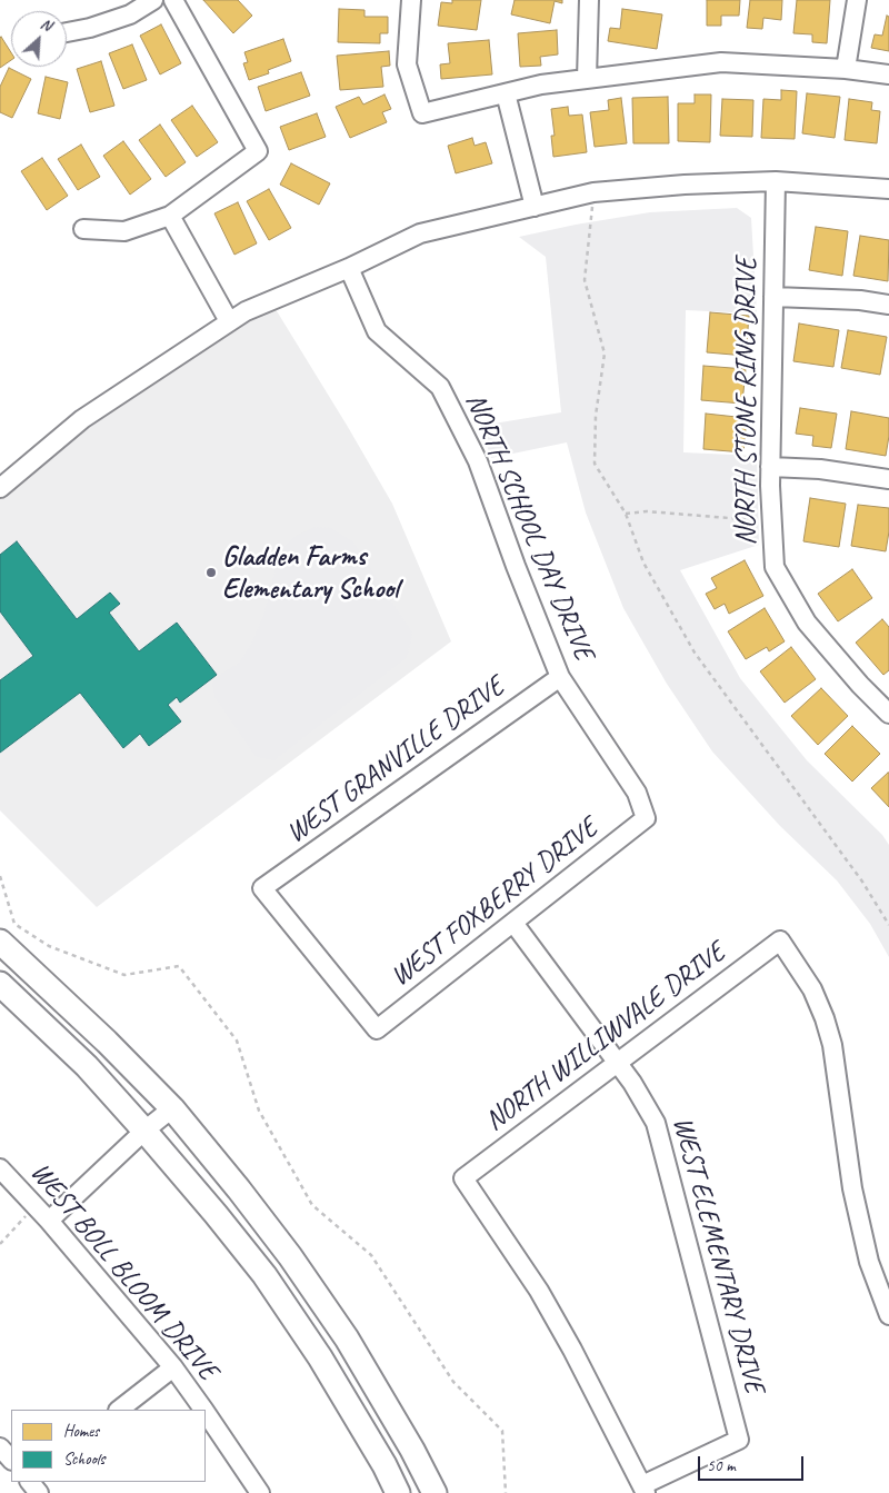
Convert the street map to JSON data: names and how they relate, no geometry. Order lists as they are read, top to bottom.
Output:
{
  "streets": {
    "street": [
      "NORTH STONE RING DRIVE",
      "NORTH SCHOOL DAY DRIVE",
      "WEST GRANVILLE DRIVE",
      "WEST FOXBERRY DRIVE",
      "NORTH WILLIWVALE DRIVE",
      "WEST ELEMENTARY DRIVE",
      "WEST BOLL BLOOM DRIVE"
    ]
  },
  "crossings": [
    ["NORTH SCHOOL DAY DRIVE", "WEST GRANVILLE DRIVE"],
    ["NORTH SCHOOL DAY DRIVE", "WEST FOXBERRY DRIVE"],
    ["WEST GRANVILLE DRIVE", "WEST FOXBERRY DRIVE"],
    ["WEST FOXBERRY DRIVE", "WEST ELEMENTARY DRIVE"],
    ["NORTH WILLIWVALE DRIVE", "WEST ELEMENTARY DRIVE"]
  ],
  "places": ["Gladden Farms Elementary School"],
  "legend": ["Homes", "Schools"],
  "scale_bar": "50 m",
  "north": "top right"
}
